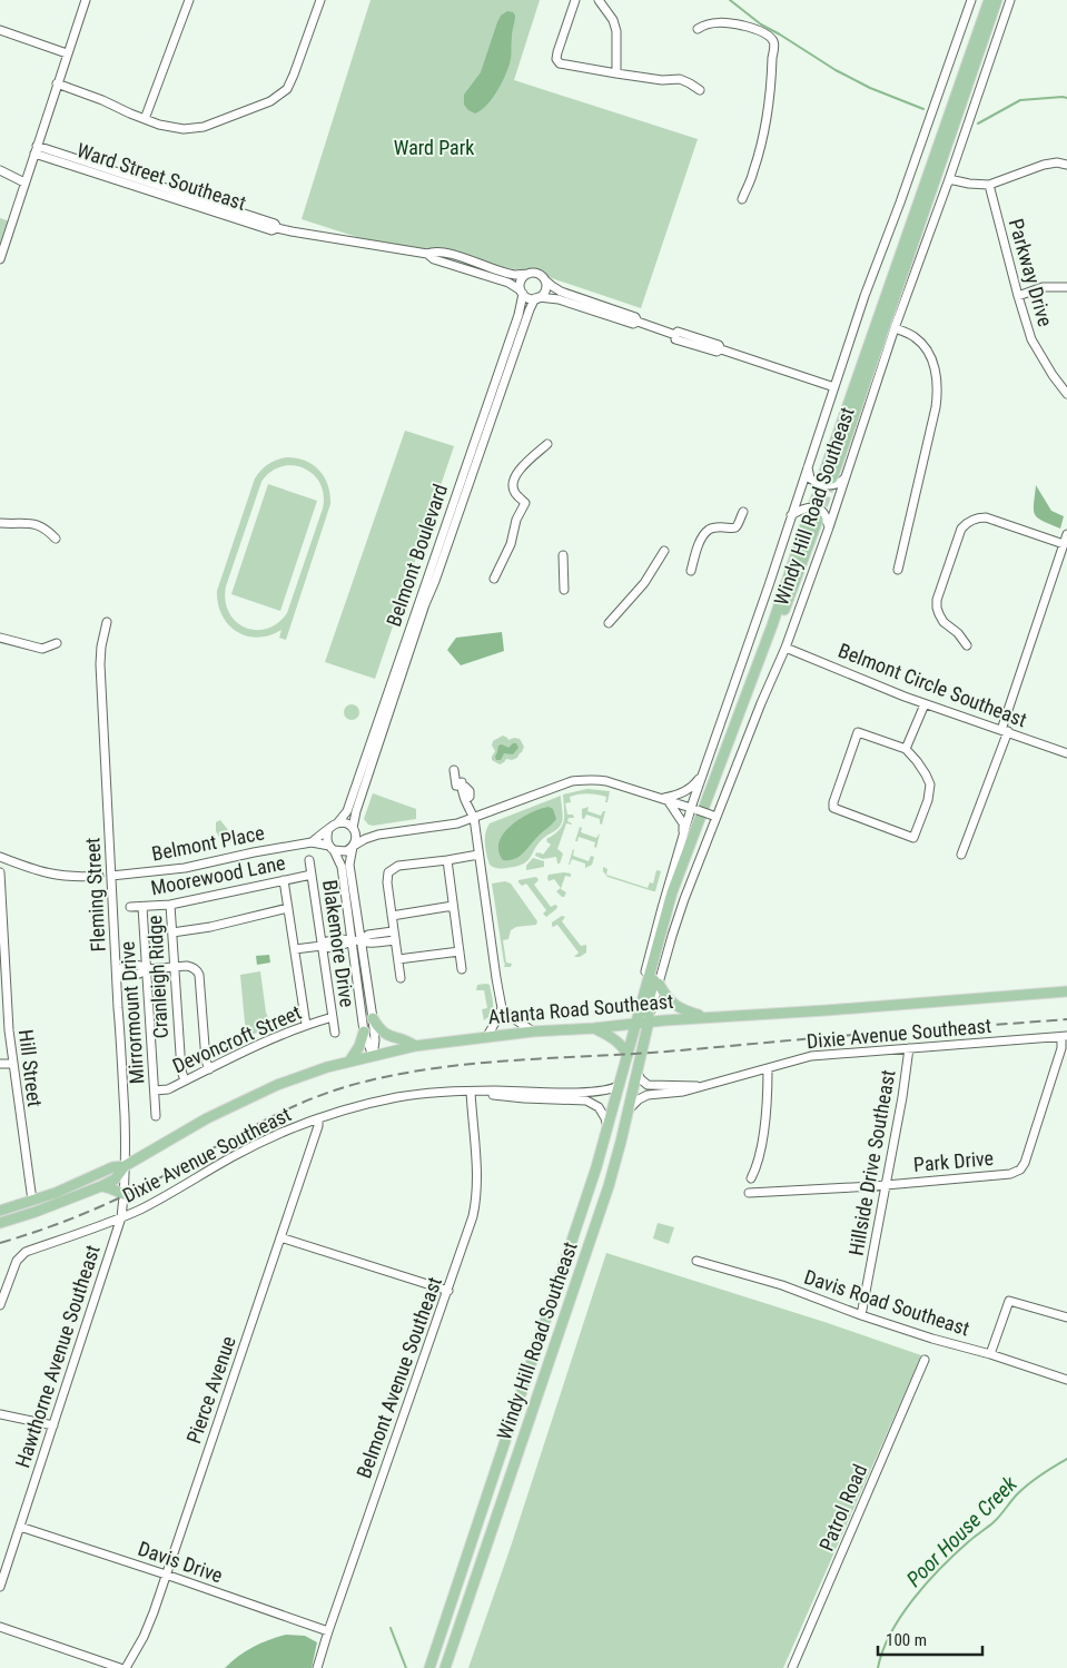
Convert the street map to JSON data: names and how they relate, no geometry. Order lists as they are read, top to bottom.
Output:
{
  "streets": {
    "main road": ["Windy Hill Road Southeast", "Atlanta Road Southeast"],
    "street": [
      "Ward Street Southeast",
      "Parkway Drive",
      "Belmont Boulevard",
      "Belmont Circle Southeast",
      "Belmont Place",
      "Moorewood Lane",
      "Fleming Street",
      "Blakemore Drive",
      "Cranleigh Ridge",
      "Mirrormount Drive",
      "Dixie Avenue Southeast",
      "Devoncroft Street",
      "Hill Street",
      "Park Drive",
      "Hillside Drive Southeast",
      "Davis Road Southeast",
      "Hawthorne Avenue Southeast",
      "Belmont Avenue Southeast",
      "Pierce Avenue",
      "Patrol Road",
      "Davis Drive"
    ]
  },
  "crossings": [
    ["Ward Street Southeast", "Windy Hill Road Southeast"],
    ["Ward Street Southeast", "Belmont Boulevard"],
    ["Windy Hill Road Southeast", "Belmont Circle Southeast"],
    ["Windy Hill Road Southeast", "Atlanta Road Southeast"],
    ["Windy Hill Road Southeast", "Dixie Avenue Southeast"],
    ["Belmont Boulevard", "Belmont Place"],
    ["Belmont Place", "Fleming Street"],
    ["Moorewood Lane", "Blakemore Drive"],
    ["Moorewood Lane", "Cranleigh Ridge"],
    ["Moorewood Lane", "Mirrormount Drive"],
    ["Fleming Street", "Atlanta Road Southeast"],
    ["Fleming Street", "Hawthorne Avenue Southeast"],
    ["Blakemore Drive", "Devoncroft Street"],
    ["Cranleigh Ridge", "Devoncroft Street"],
    ["Atlanta Road Southeast", "Hill Street"],
    ["Atlanta Road Southeast", "Hawthorne Avenue Southeast"],
    ["Mirrormount Drive", "Devoncroft Street"],
    ["Dixie Avenue Southeast", "Park Drive"],
    ["Dixie Avenue Southeast", "Hillside Drive Southeast"],
    ["Dixie Avenue Southeast", "Hawthorne Avenue Southeast"],
    ["Dixie Avenue Southeast", "Belmont Avenue Southeast"],
    ["Dixie Avenue Southeast", "Pierce Avenue"],
    ["Park Drive", "Hillside Drive Southeast"],
    ["Hillside Drive Southeast", "Davis Road Southeast"],
    ["Hawthorne Avenue Southeast", "Davis Drive"],
    ["Belmont Avenue Southeast", "Davis Drive"],
    ["Pierce Avenue", "Davis Drive"]
  ],
  "water": ["Poor House Creek"],
  "parks": ["Ward Park"],
  "scale_bar": "100 m"
}
